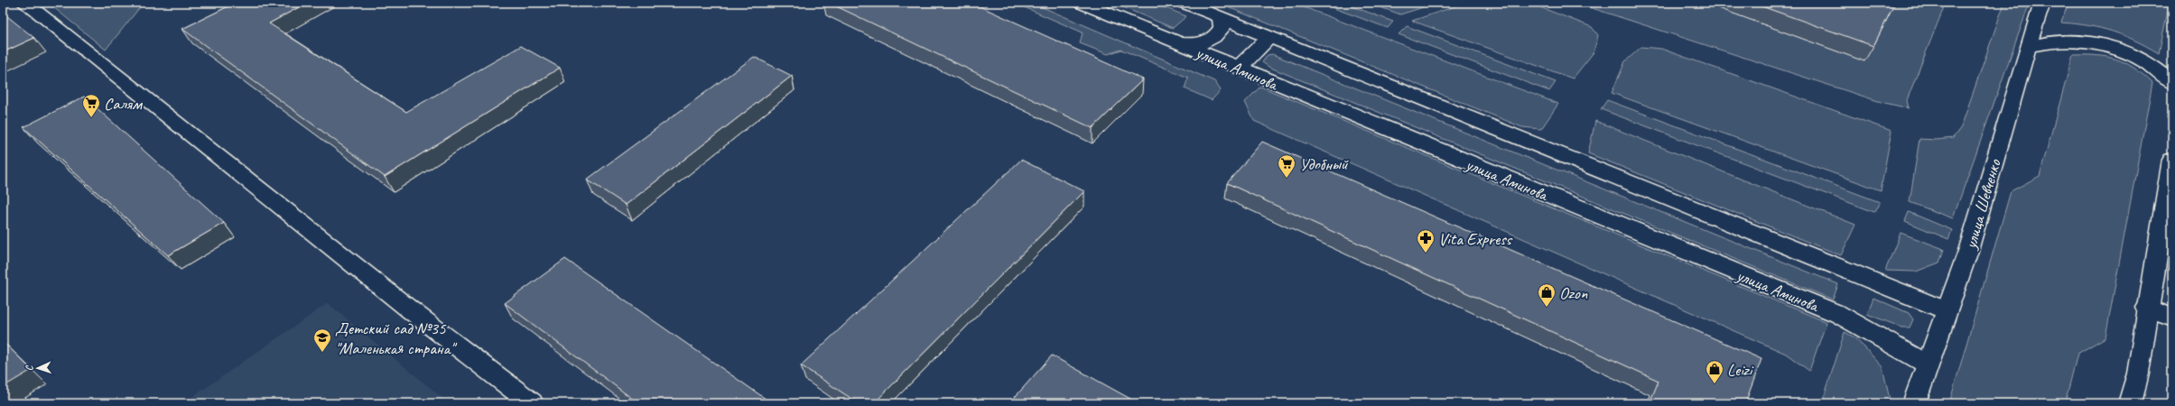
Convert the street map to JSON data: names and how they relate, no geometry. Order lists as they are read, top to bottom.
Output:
{
  "streets": {
    "street": ["улица Аминова", "улица Шевченко"]
  },
  "crossings": [
    ["улица Аминова", "улица Шевченко"]
  ],
  "places": {
    "supermarket": ["Салям", "Удобный"],
    "pharmacy": ["Vita Express"],
    "shop": ["Ozon", "Leizi"],
    "school or university": ["Детский сад №35 \"Маленькая страна\""]
  },
  "north": "left"
}
